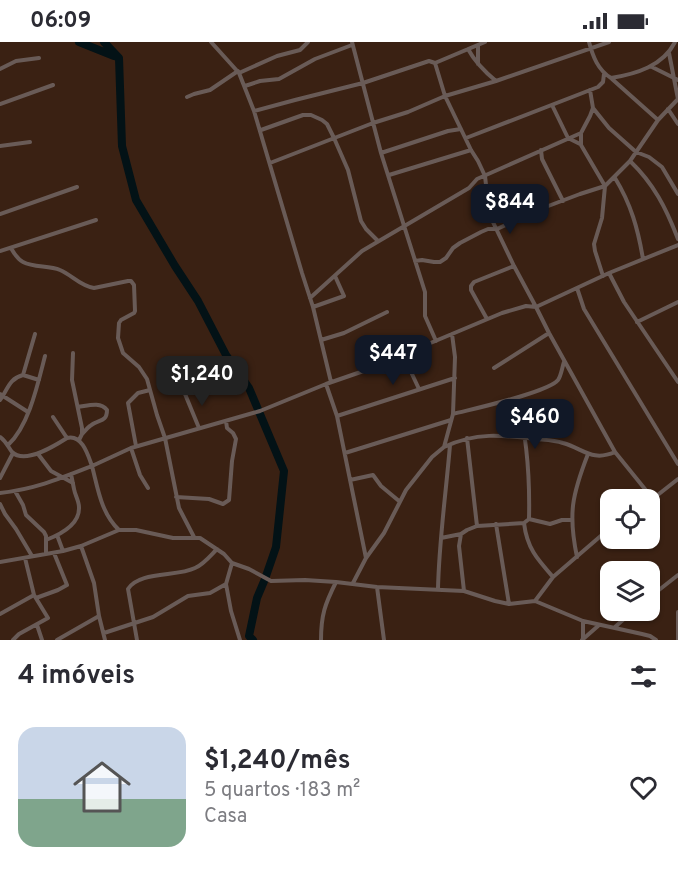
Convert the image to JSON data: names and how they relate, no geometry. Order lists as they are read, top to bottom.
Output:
{
  "page": {
    "status": "06:09",
    "price": [
      "$844",
      "$447",
      "$1,240",
      "$460"
    ],
    "heading": "4 imóveis",
    "list": [
      {
        "name": "$1,240/mês",
        "note": "5 quartos · 183 m² · Casa"
      }
    ]
  }
}
